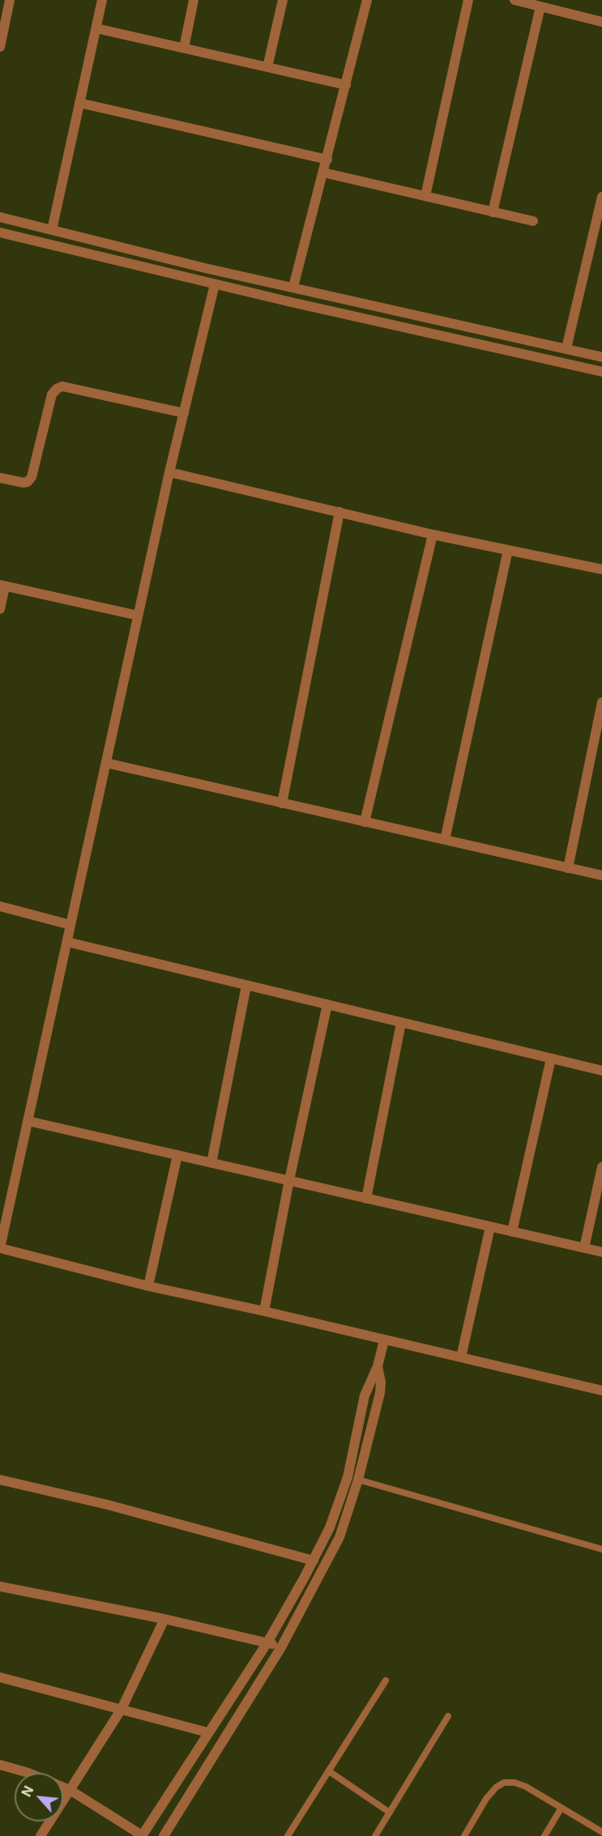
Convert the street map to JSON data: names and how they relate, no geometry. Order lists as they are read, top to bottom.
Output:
{
  "north": "top left"
}
